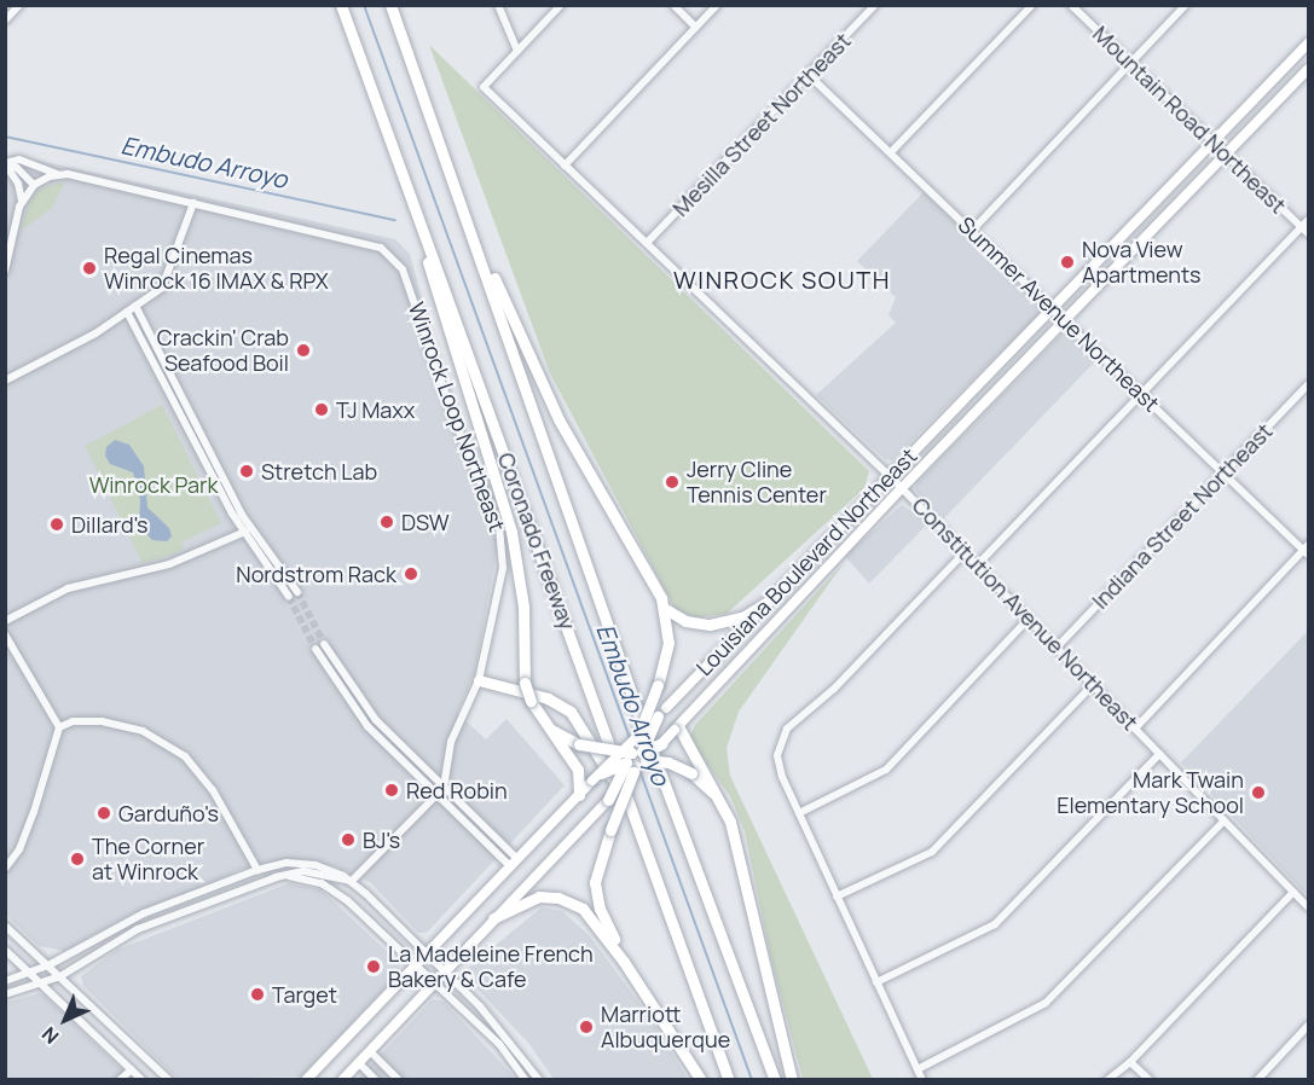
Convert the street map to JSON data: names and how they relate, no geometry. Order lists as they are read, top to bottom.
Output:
{
  "streets": {
    "highway": ["Coronado Freeway"],
    "main road": ["Louisiana Boulevard Northeast"],
    "street": [
      "Mountain Road Northeast",
      "Mesilla Street Northeast",
      "Summer Avenue Northeast",
      "Winrock Loop Northeast",
      "Indiana Street Northeast",
      "Constitution Avenue Northeast"
    ]
  },
  "crossings": [
    ["Mountain Road Northeast", "Louisiana Boulevard Northeast"],
    ["Mesilla Street Northeast", "Summer Avenue Northeast"],
    ["Mesilla Street Northeast", "Constitution Avenue Northeast"],
    ["Summer Avenue Northeast", "Indiana Street Northeast"],
    ["Summer Avenue Northeast", "Louisiana Boulevard Northeast"],
    ["Indiana Street Northeast", "Constitution Avenue Northeast"],
    ["Louisiana Boulevard Northeast", "Constitution Avenue Northeast"]
  ],
  "districts": ["WINROCK SOUTH"],
  "water": ["Embudo Arroyo"],
  "parks": ["Winrock Park"],
  "places": [
    "Nova View Apartments",
    "Regal Cinemas Winrock 16 IMAX & RPX",
    "Crackin' Crab Seafood Boil",
    "TJ Maxx",
    "Stretch Lab",
    "Jerry Cline Tennis Center",
    "DSW",
    "Dillard's",
    "Nordstrom Rack",
    "Red Robin",
    "Mark Twain Elementary School",
    "Garduño's",
    "BJ's",
    "The Corner at Winrock",
    "La Madeleine French Bakery & Cafe",
    "Target",
    "Marriott Albuquerque"
  ],
  "north": "bottom left"
}
